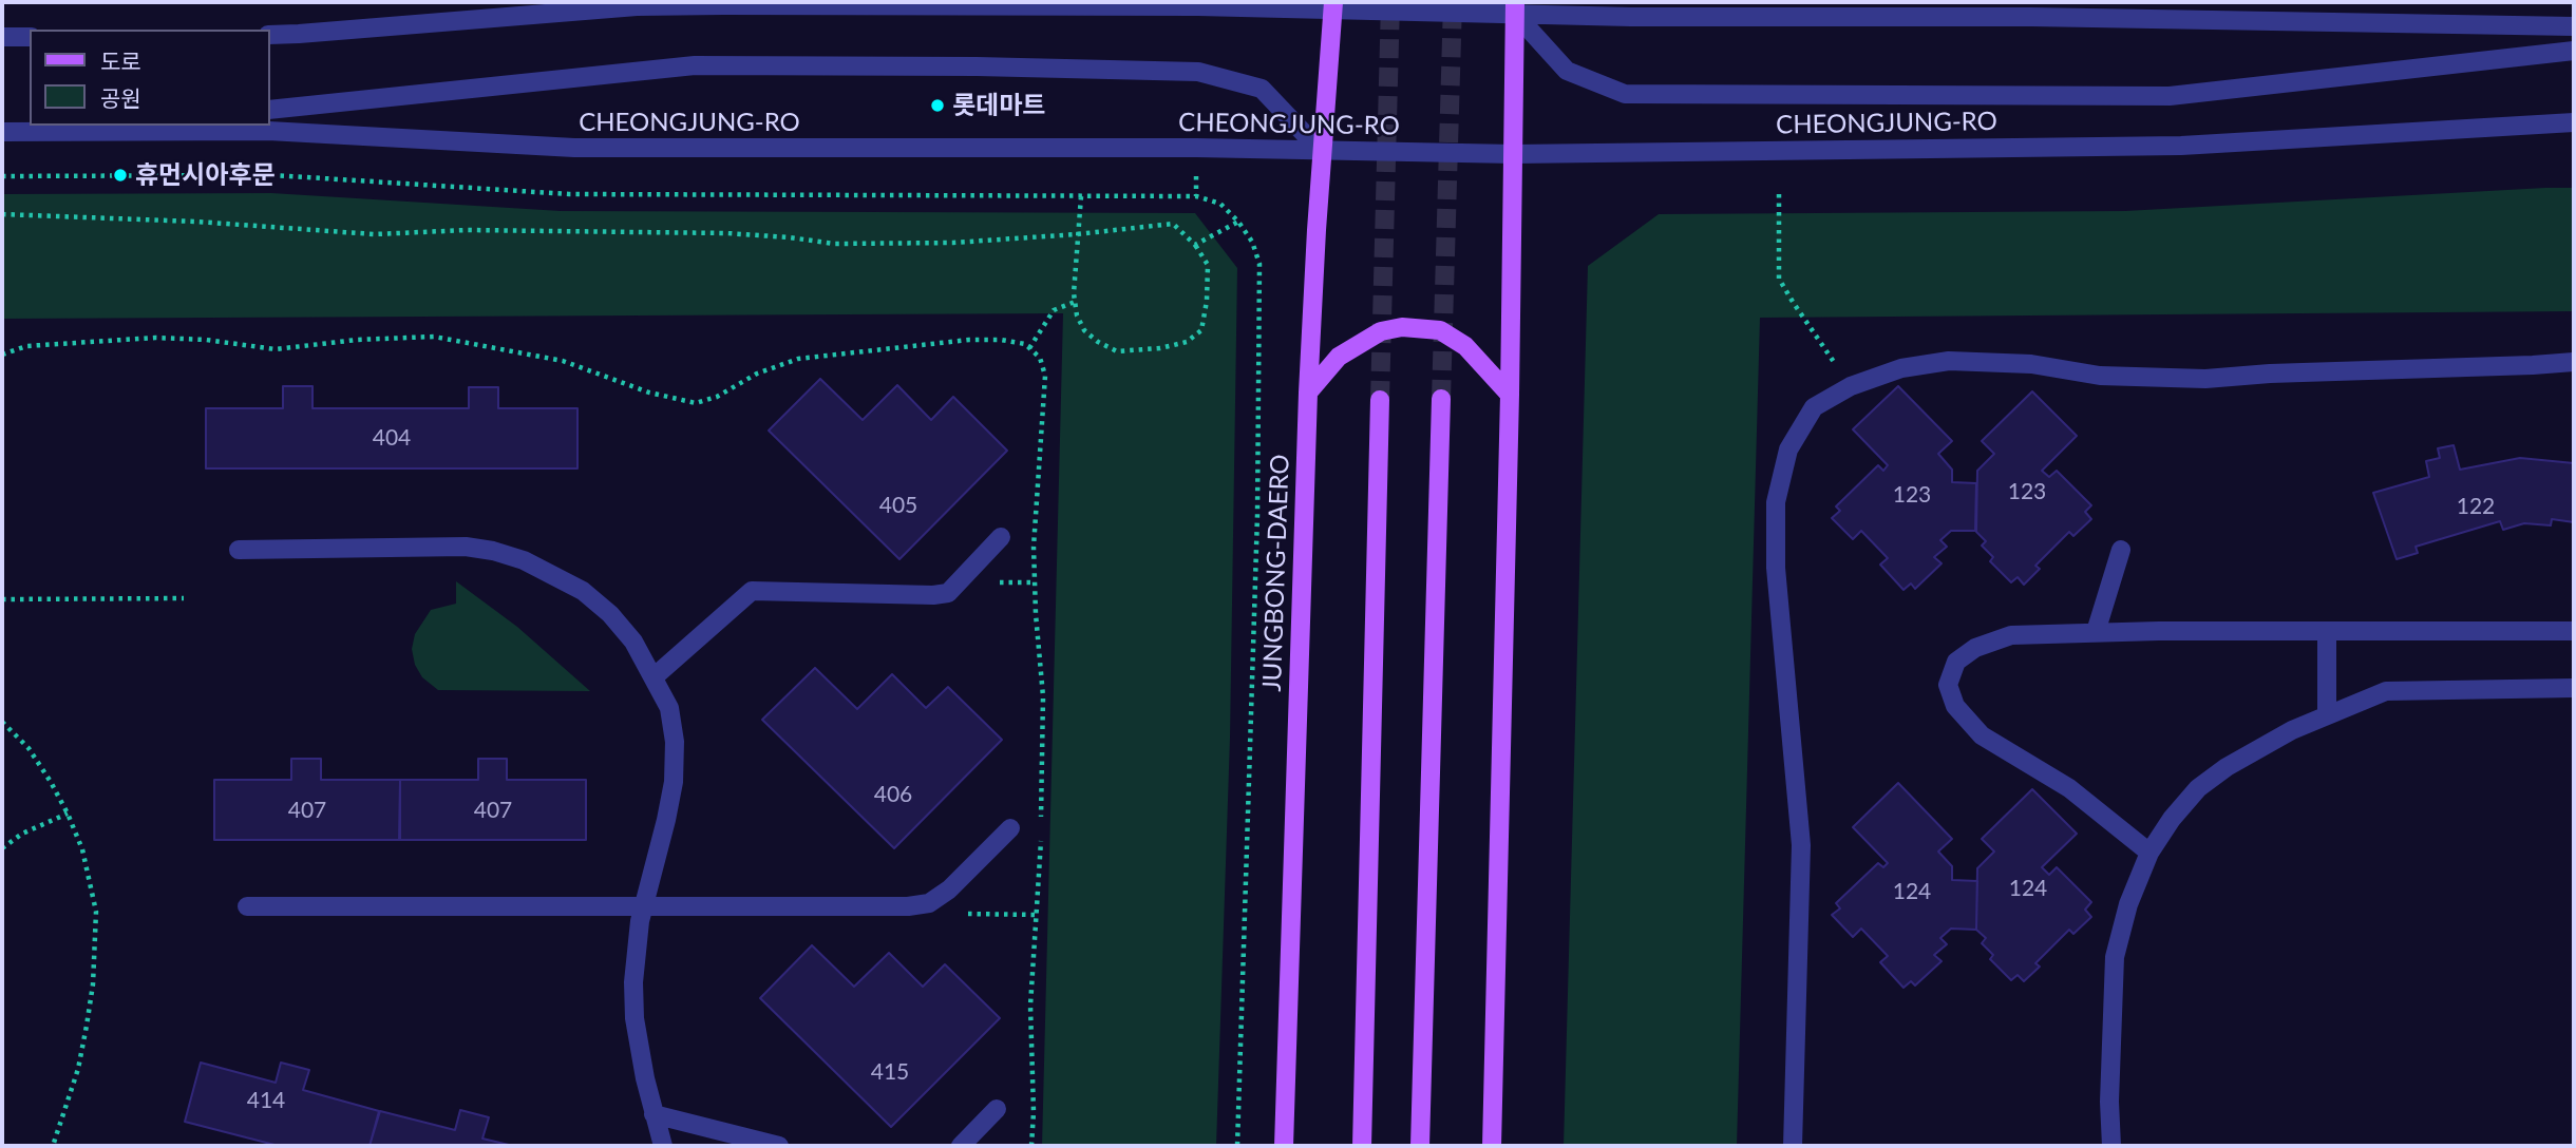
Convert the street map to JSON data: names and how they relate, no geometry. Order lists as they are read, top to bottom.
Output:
{
  "streets": {
    "main road": ["JUNGBONG-DAERO"],
    "street": ["CHEONGJUNG-RO"]
  },
  "crossings": [
    ["CHEONGJUNG-RO", "JUNGBONG-DAERO"]
  ],
  "places": ["롯데마트", "휴먼시아후문"],
  "house_numbers": [
    "404",
    "123",
    "123",
    "405",
    "122",
    "406",
    "407",
    "407",
    "124",
    "124",
    "415",
    "414"
  ],
  "legend": ["도로", "공원"]
}
